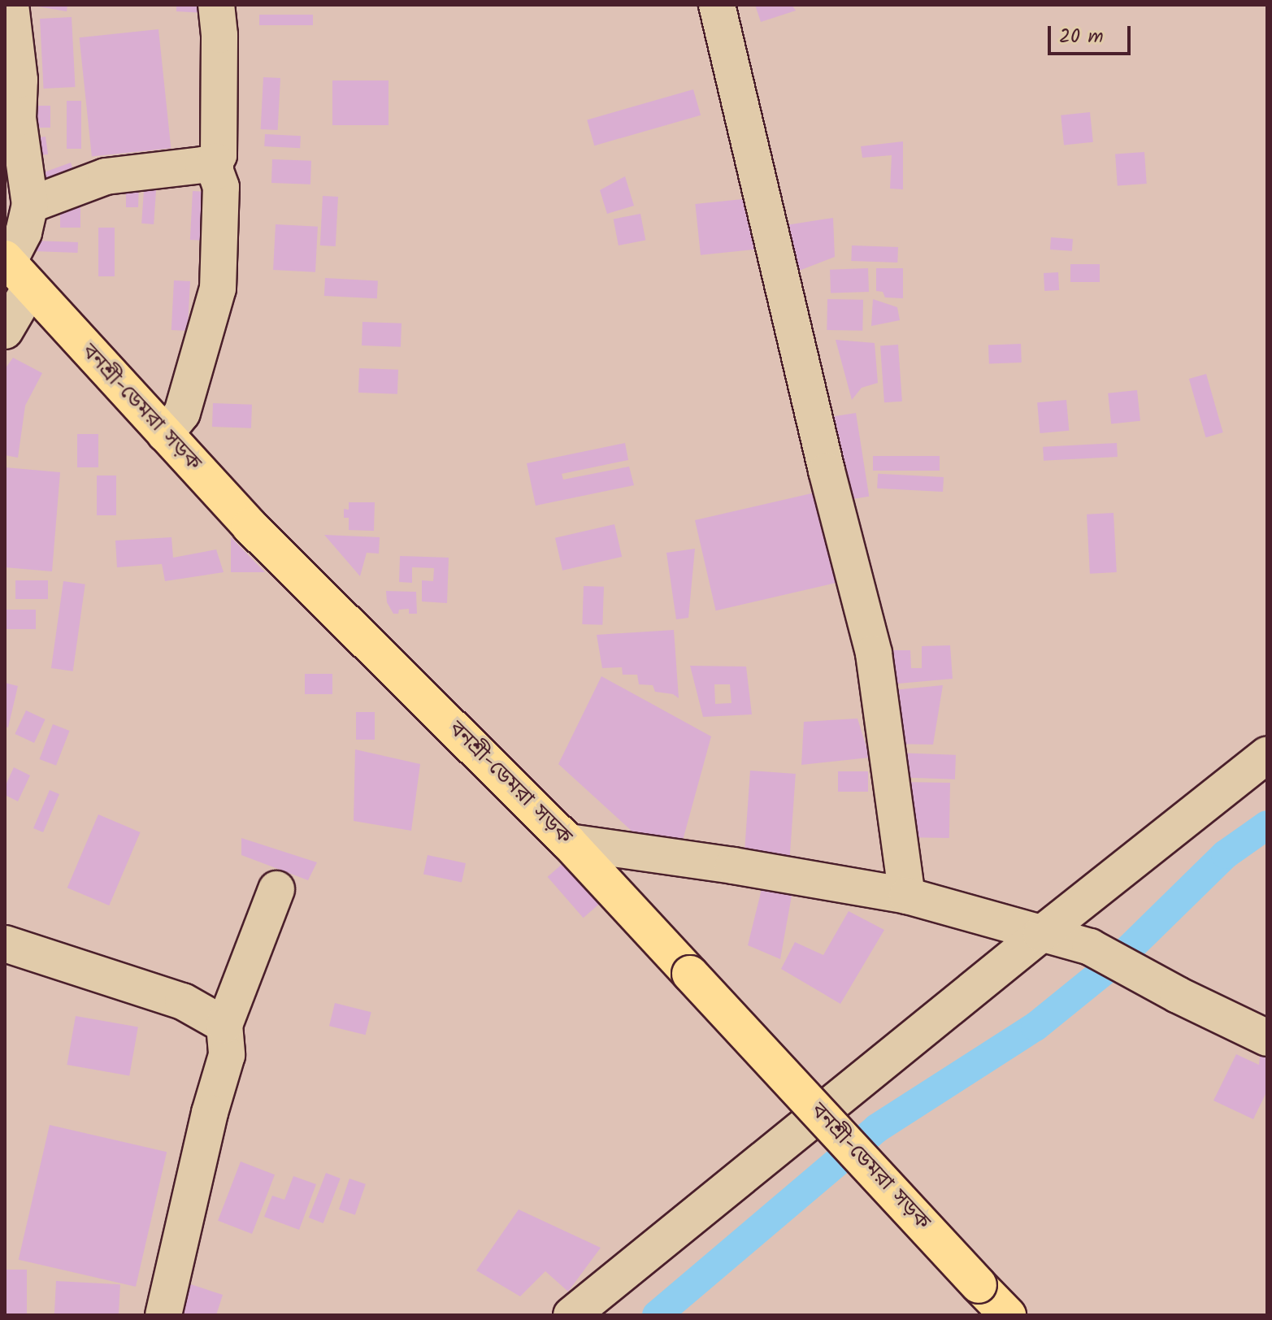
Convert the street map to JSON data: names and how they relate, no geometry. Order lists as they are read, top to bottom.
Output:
{
  "streets": {
    "main road": ["বনশ্রী-ডেমরা সড়ক"]
  },
  "scale_bar": "20 m"
}
